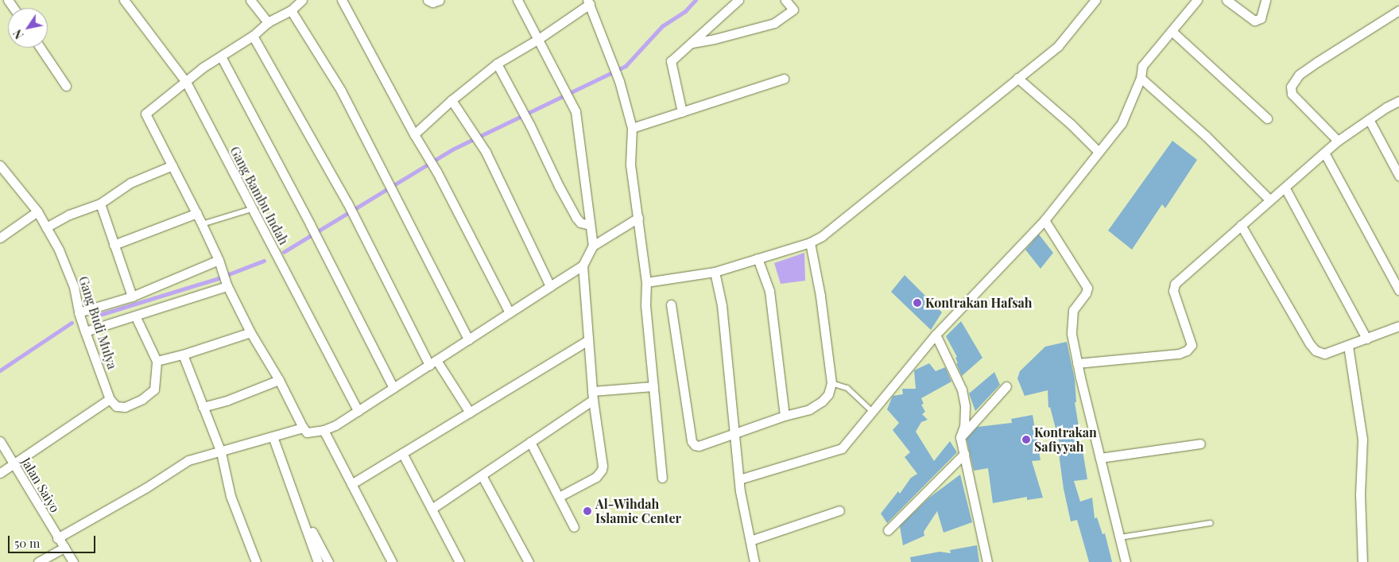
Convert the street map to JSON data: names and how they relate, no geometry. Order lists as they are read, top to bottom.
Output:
{
  "streets": {
    "street": ["Gang Bambu Indah", "Gang Budi Mulya", "Jalan Saiyo"]
  },
  "places": ["Kontrakan Hafsah", "Kontrakan Safiyyah", "Al-Wihdah Islamic Center"],
  "scale_bar": "50 m",
  "north": "bottom left"
}
